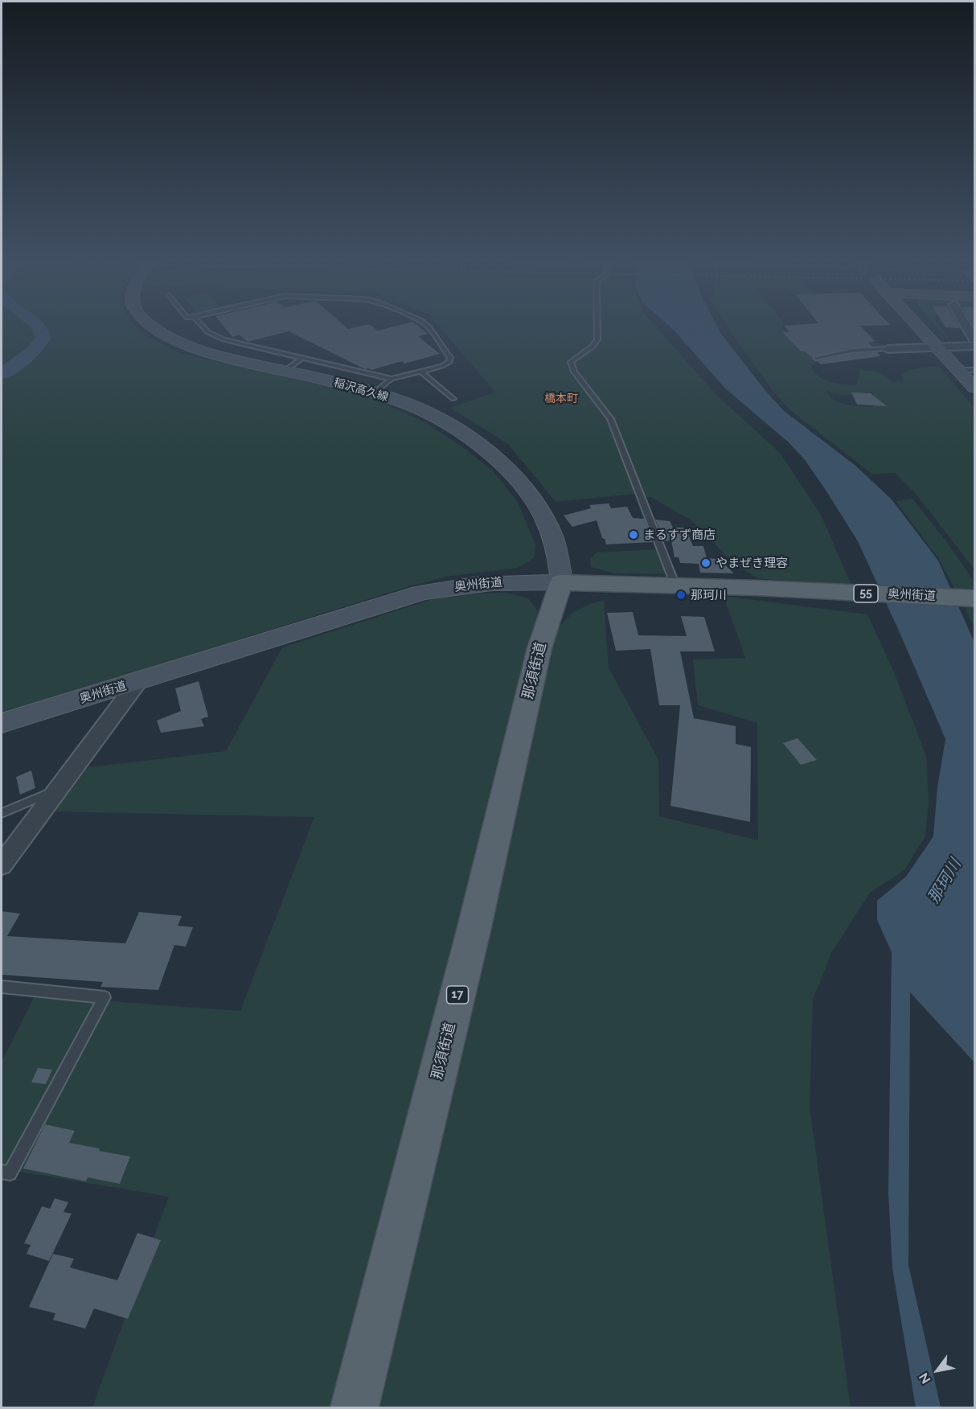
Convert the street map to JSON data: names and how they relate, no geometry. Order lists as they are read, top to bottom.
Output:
{
  "streets": {
    "main road": [
      "稲沢高久線",
      "奥州街道",
      "55",
      "那須街道",
      "17"
    ]
  },
  "crossings": [
    ["稲沢高久線", "奥州街道"],
    ["稲沢高久線", "那須街道"],
    ["奥州街道", "那須街道"]
  ],
  "districts": ["橋本町"],
  "water": ["那珂川"],
  "places": ["まるすず商店", "やまぜき理容", "那珂川"],
  "north": "bottom left"
}
